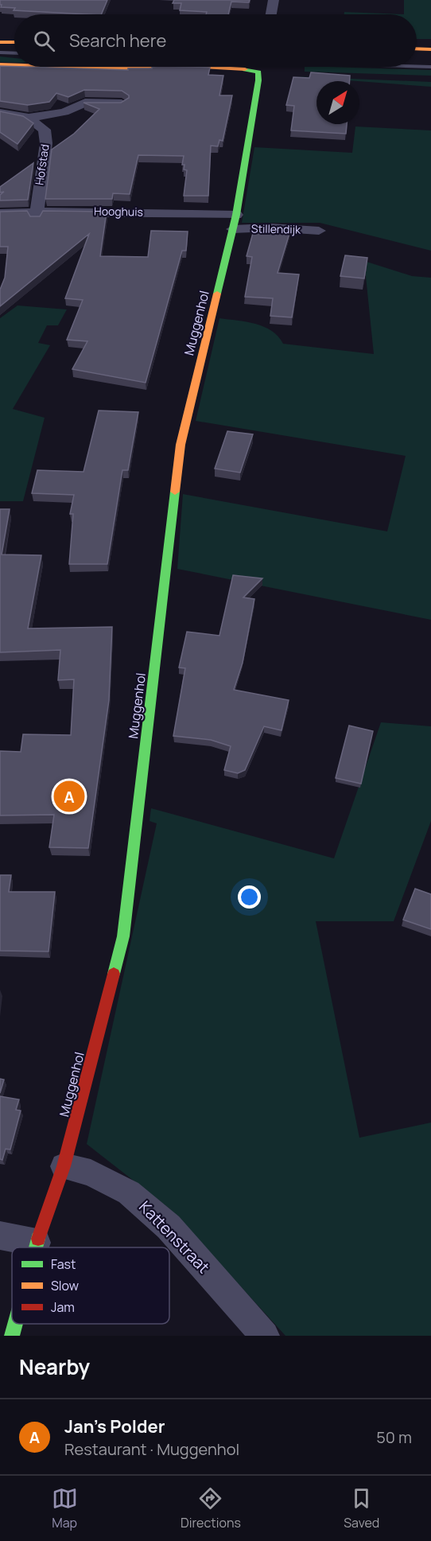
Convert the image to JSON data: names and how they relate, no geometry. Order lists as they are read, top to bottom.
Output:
{
  "streets": {
    "street": [
      "Hofstad",
      "Hooghuis",
      "Stillendijk",
      "Muggenhol",
      "Kattenstraat"
    ]
  },
  "crossings": [
    ["Hofstad", "Hooghuis"],
    ["Hooghuis", "Stillendijk"],
    ["Hooghuis", "Muggenhol"],
    ["Stillendijk", "Muggenhol"],
    ["Muggenhol", "Kattenstraat"]
  ],
  "legend": ["Fast", "Slow", "Jam"],
  "north": "top right",
  "page": {
    "search": "Search here",
    "pins": "A",
    "heading": "Nearby",
    "list": [
      {
        "mark": "A",
        "name": "Jan's Polder",
        "note": "Restaurant · Muggenhol",
        "value": "50 m"
      }
    ],
    "nav": ["Map", "Directions", "Saved"]
  }
}
